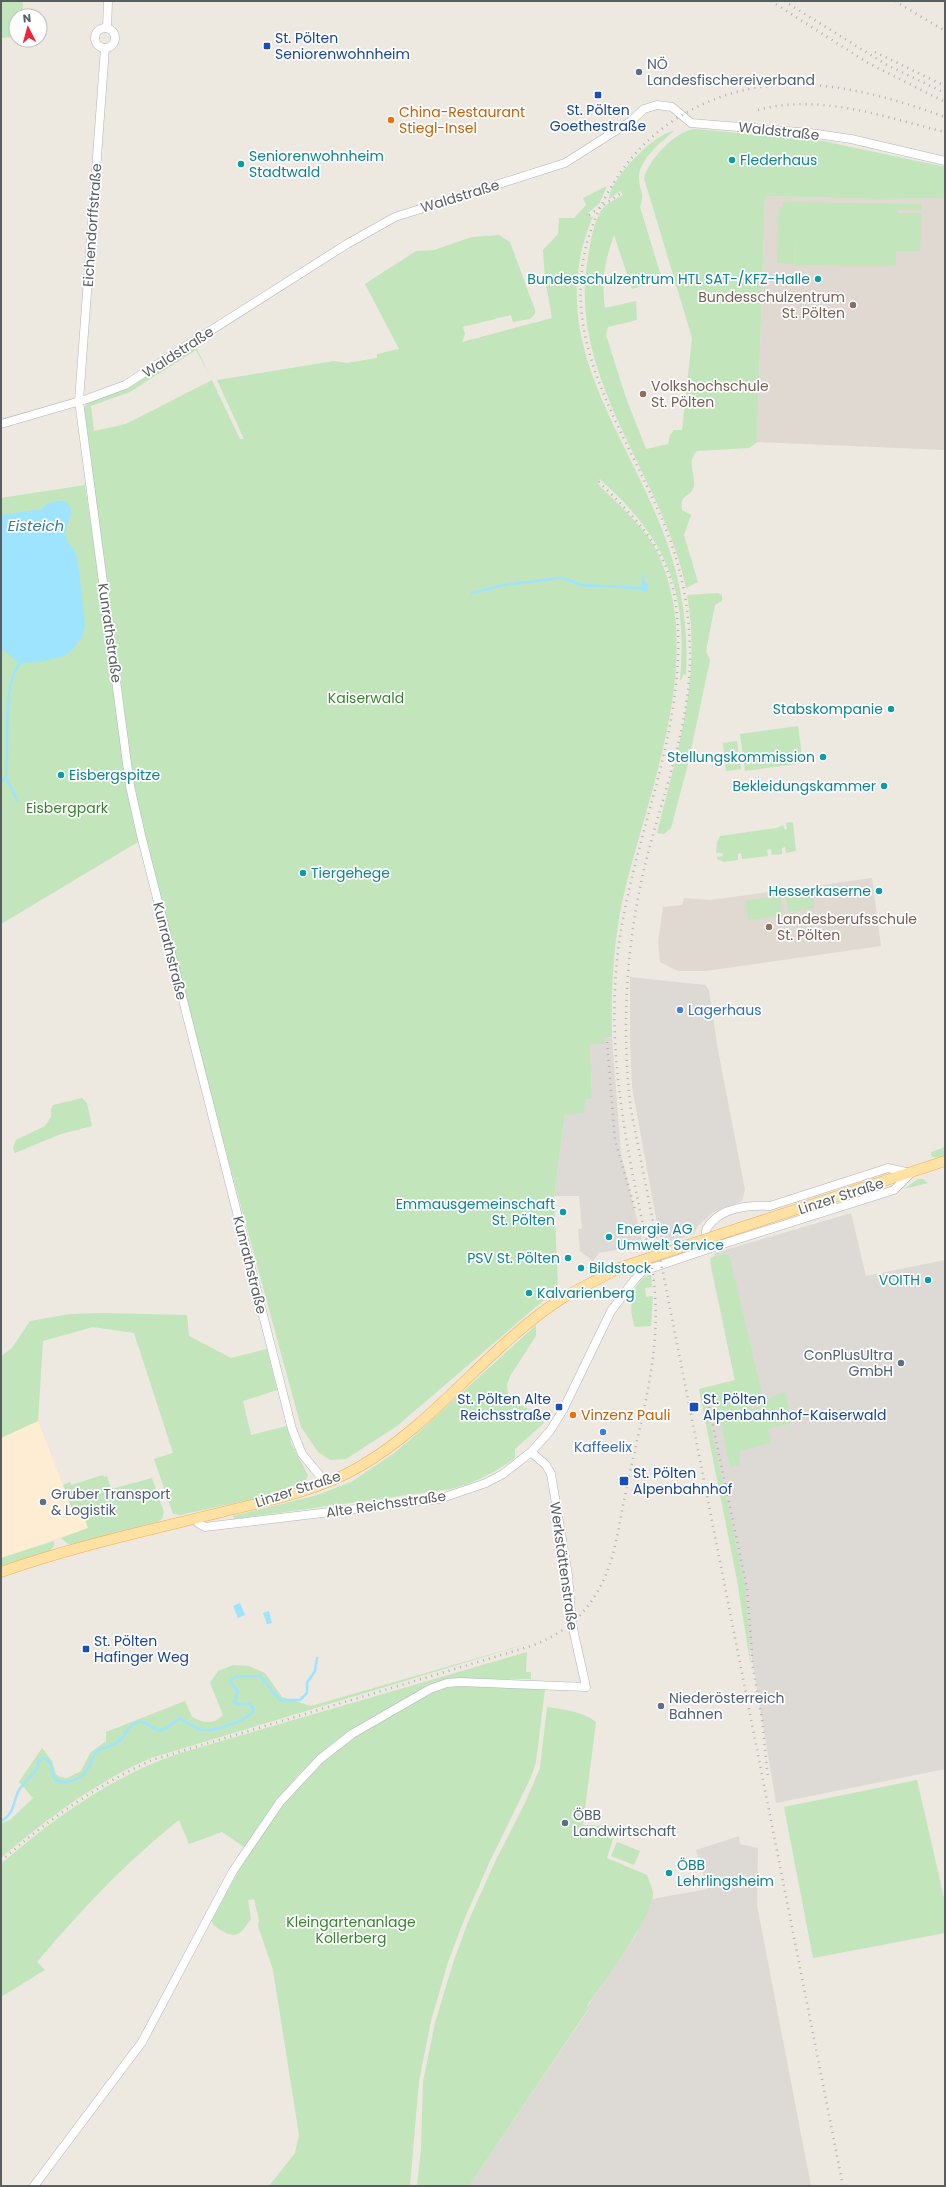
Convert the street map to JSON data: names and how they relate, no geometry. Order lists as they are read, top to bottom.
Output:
{
  "streets": {
    "main road": ["Linzer Straße"],
    "street": [
      "Waldstraße",
      "Eichendorffstraße",
      "Kunrathstraße",
      "Alte Reichsstraße",
      "Werkstättenstraße"
    ]
  },
  "crossings": [
    ["Waldstraße", "Eichendorffstraße"],
    ["Waldstraße", "Kunrathstraße"],
    ["Eichendorffstraße", "Kunrathstraße"],
    ["Kunrathstraße", "Linzer Straße"],
    ["Linzer Straße", "Alte Reichsstraße"],
    ["Alte Reichsstraße", "Werkstättenstraße"]
  ],
  "water": ["Eisteich"],
  "parks": ["Kaiserwald", "Eisbergpark", "Kleingartenanlage Kollerberg"],
  "places": {
    "transit": [
      "St. Pölten Seniorenwohnheim",
      "St. Pölten Goethestraße",
      "St. Pölten Alte Reichsstraße",
      "St. Pölten Alpenbahnhof-Kaiserwald",
      "St. Pölten Alpenbahnhof",
      "St. Pölten Hafinger Weg"
    ],
    "other": [
      "NÖ Landesfischereiverband",
      "China-Restaurant Stiegl-Insel",
      "Flederhaus",
      "Seniorenwohnheim Stadtwald",
      "Bundesschulzentrum HTL SAT-/KFZ-Halle",
      "Bundesschulzentrum St. Pölten",
      "Volkshochschule St. Pölten",
      "Stabskompanie",
      "Stellungskommission",
      "Eisbergspitze",
      "Bekleidungskammer",
      "Tiergehege",
      "Hesserkaserne",
      "Landesberufsschule St. Pölten",
      "Lagerhaus",
      "Emmausgemeinschaft St. Pölten",
      "Energie AG Umwelt Service",
      "PSV St. Pölten",
      "Bildstock",
      "VOITH",
      "Kalvarienberg",
      "ConPlusUltra GmbH",
      "Vinzenz Pauli",
      "Kaffeelix",
      "Gruber Transport & Logistik",
      "Niederösterreich Bahnen",
      "ÖBB Landwirtschaft",
      "ÖBB Lehrlingsheim"
    ]
  },
  "north": "top"
}
